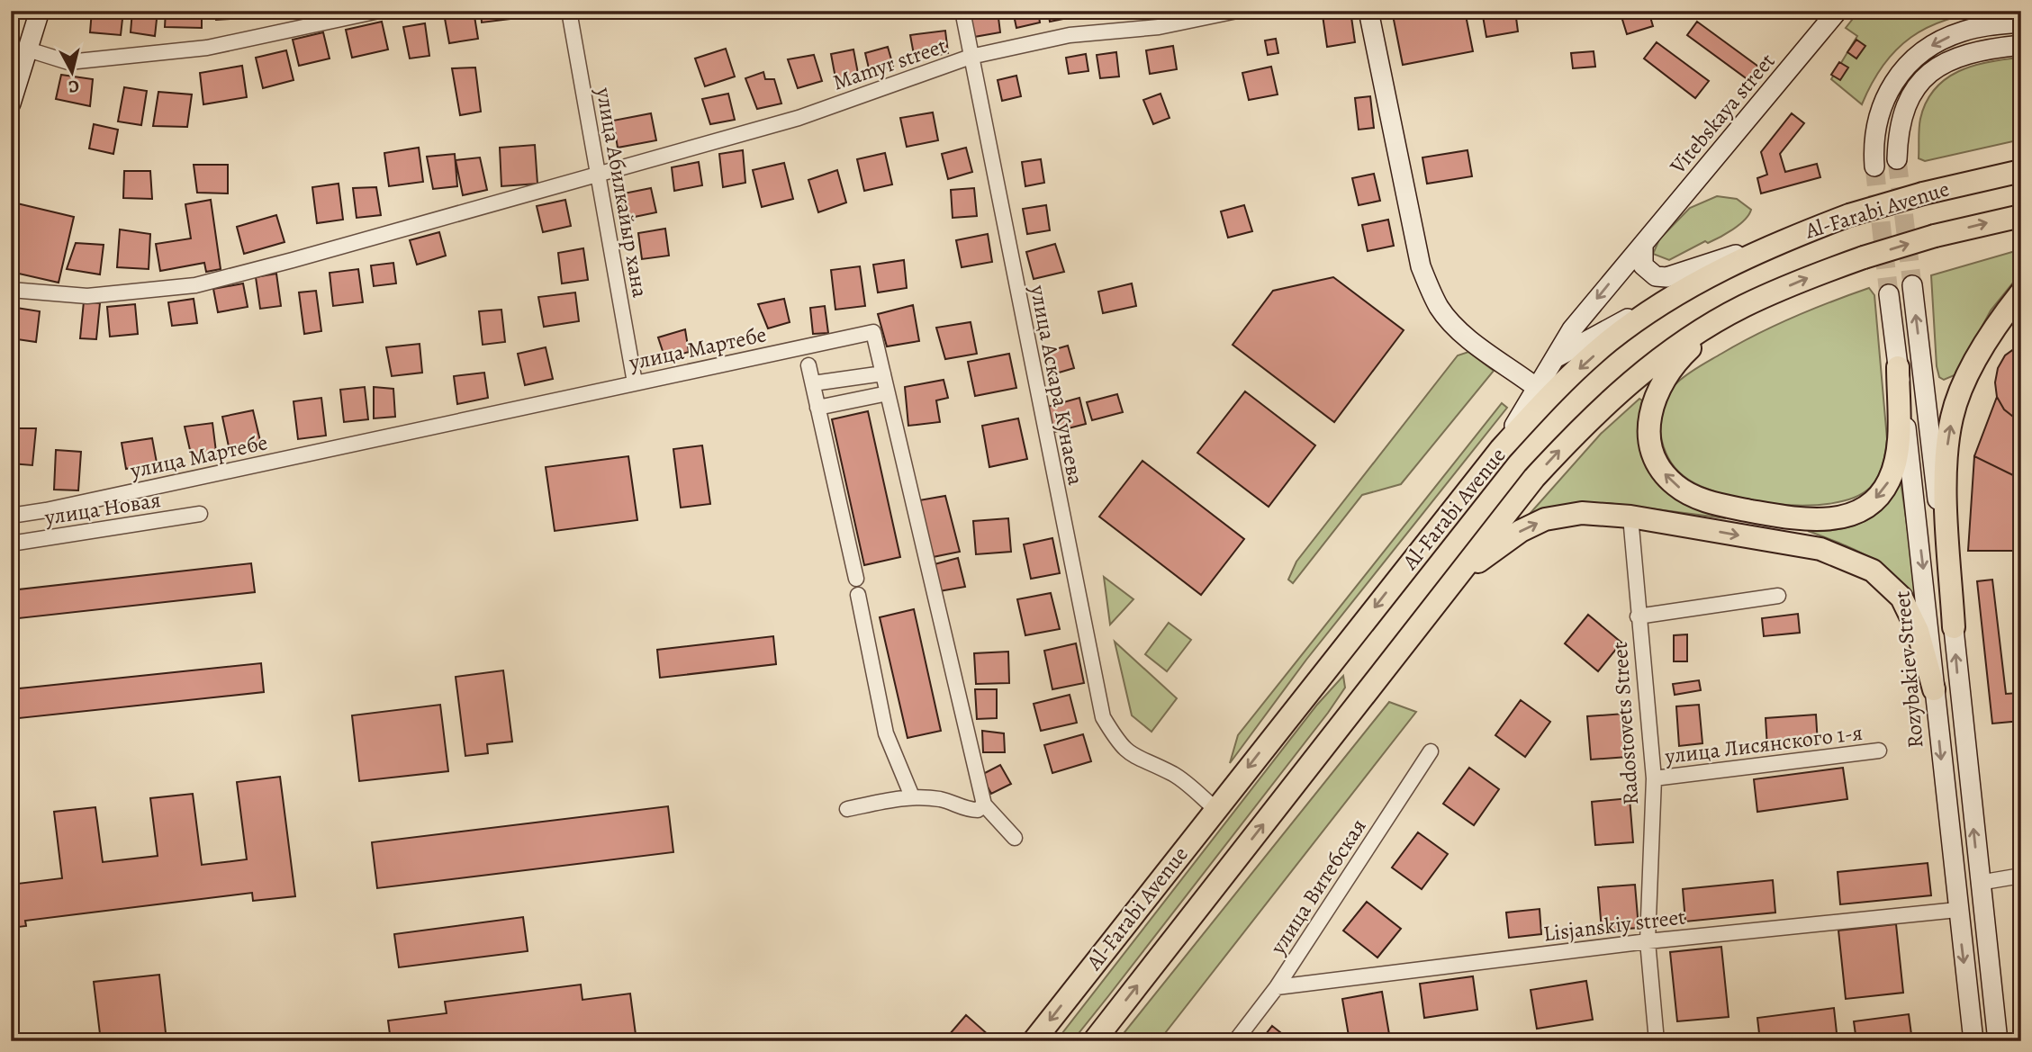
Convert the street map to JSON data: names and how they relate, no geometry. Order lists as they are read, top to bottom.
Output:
{
  "streets": {
    "main road": ["Vitebskaya street", "Al-Farabi Avenue", "Rozybakiev Street"],
    "street": [
      "Mamyr street",
      "улица Абилкайыр хана",
      "улица Мартебе",
      "улица Аскара Кунаева",
      "улица Новая",
      "Radostovets Street",
      "улица Лисянского 1-я",
      "улица Витебская",
      "Lisjanskiy street"
    ]
  },
  "crossings": [
    ["Mamyr street", "улица Абилкайыр хана"],
    ["Mamyr street", "улица Аскара Кунаева"],
    ["Vitebskaya street", "Al-Farabi Avenue"],
    ["улица Абилкайыр хана", "улица Мартебе"],
    ["Al-Farabi Avenue", "улица Аскара Кунаева"],
    ["Rozybakiev Street", "Lisjanskiy street"],
    ["Radostovets Street", "улица Лисянского 1-я"],
    ["Radostovets Street", "Lisjanskiy street"],
    ["улица Витебская", "Lisjanskiy street"]
  ],
  "north": "bottom"
}
